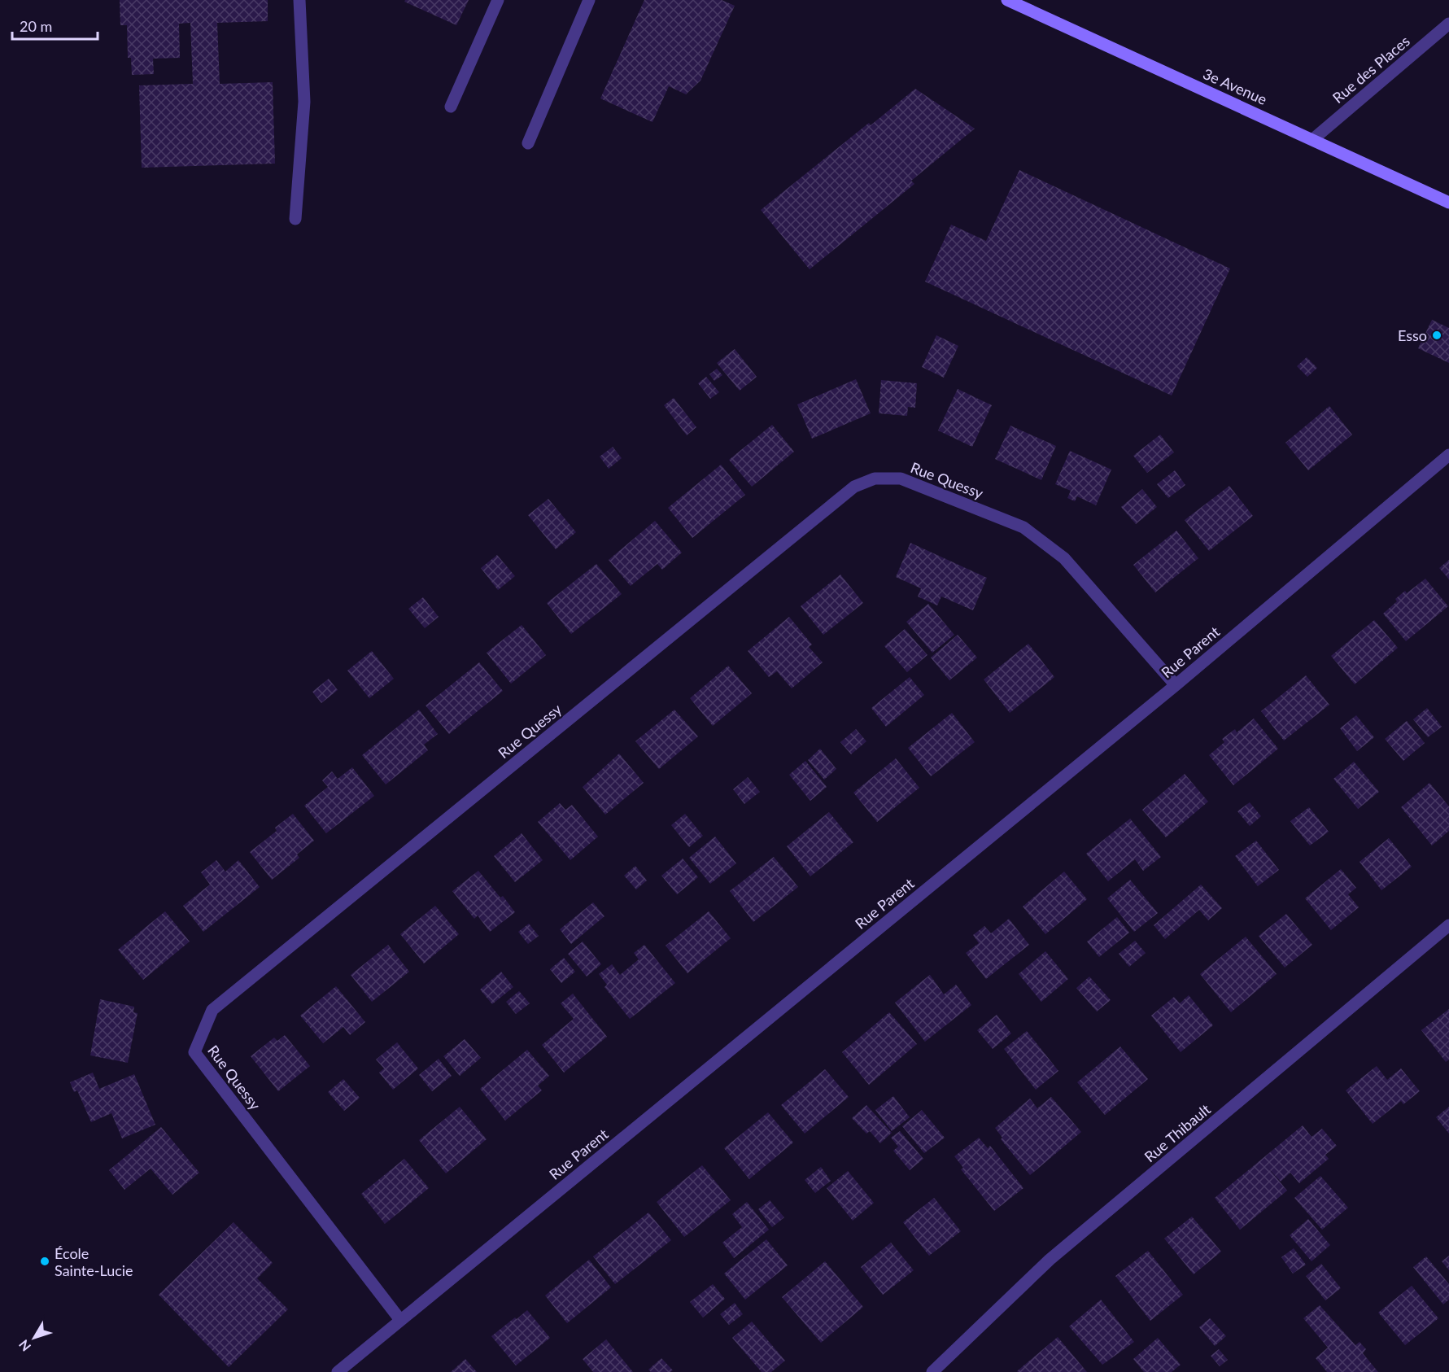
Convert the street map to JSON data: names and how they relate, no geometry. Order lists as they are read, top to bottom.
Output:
{
  "streets": {
    "main road": ["3e Avenue"],
    "street": [
      "Rue des Places",
      "Rue Quessy",
      "Rue Parent",
      "Rue Thibault"
    ]
  },
  "crossings": [
    ["Rue des Places", "3e Avenue"],
    ["Rue Quessy", "Rue Parent"]
  ],
  "places": ["Esso", "École Sainte-Lucie"],
  "scale_bar": "20 m",
  "north": "bottom left"
}
